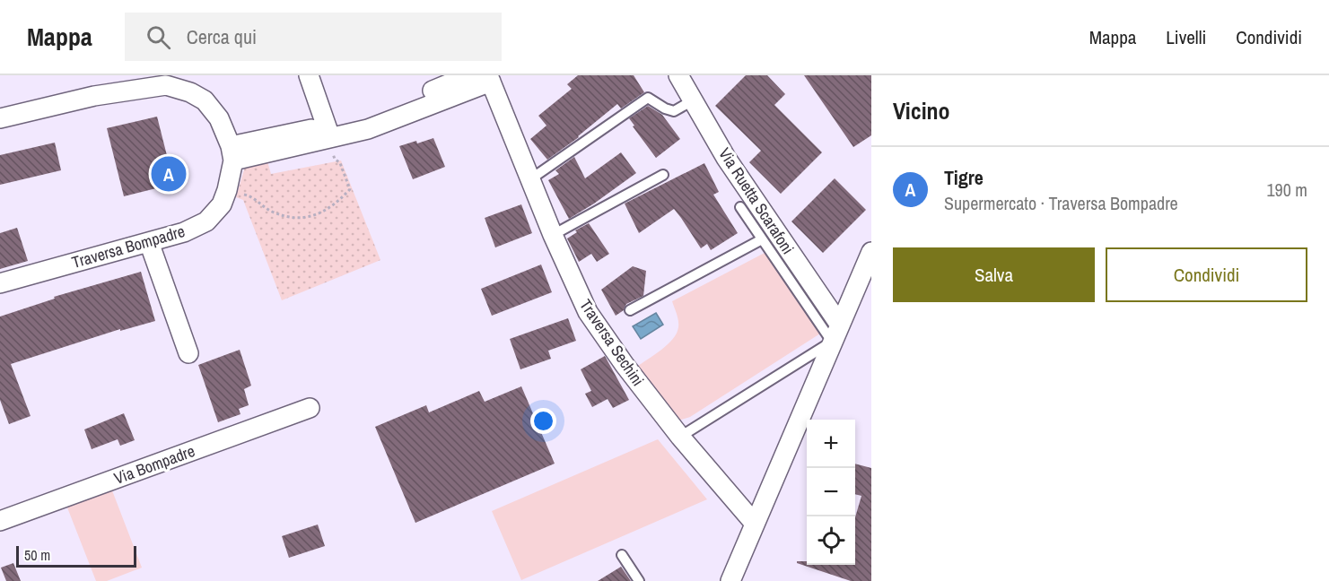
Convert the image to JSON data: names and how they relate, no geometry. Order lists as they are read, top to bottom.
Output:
{
  "streets": {
    "street": [
      "Via Ruetta Scarafoni",
      "Traversa Bompadre",
      "Traversa Sechini",
      "Via Bompadre"
    ]
  },
  "scale_bar": "50 m",
  "page": {
    "header": "Mappa",
    "search": "Cerca qui",
    "nav": ["Mappa", "Livelli", "Condividi"],
    "heading": "Vicino",
    "list": [
      {
        "mark": "A",
        "name": "Tigre",
        "note": "Supermercato · Traversa Bompadre",
        "value": "190 m"
      }
    ],
    "pins": "A",
    "buttons": ["Salva", "Condividi"],
    "map_buttons": ["+", "−"],
    "scale": "50 m"
  }
}
